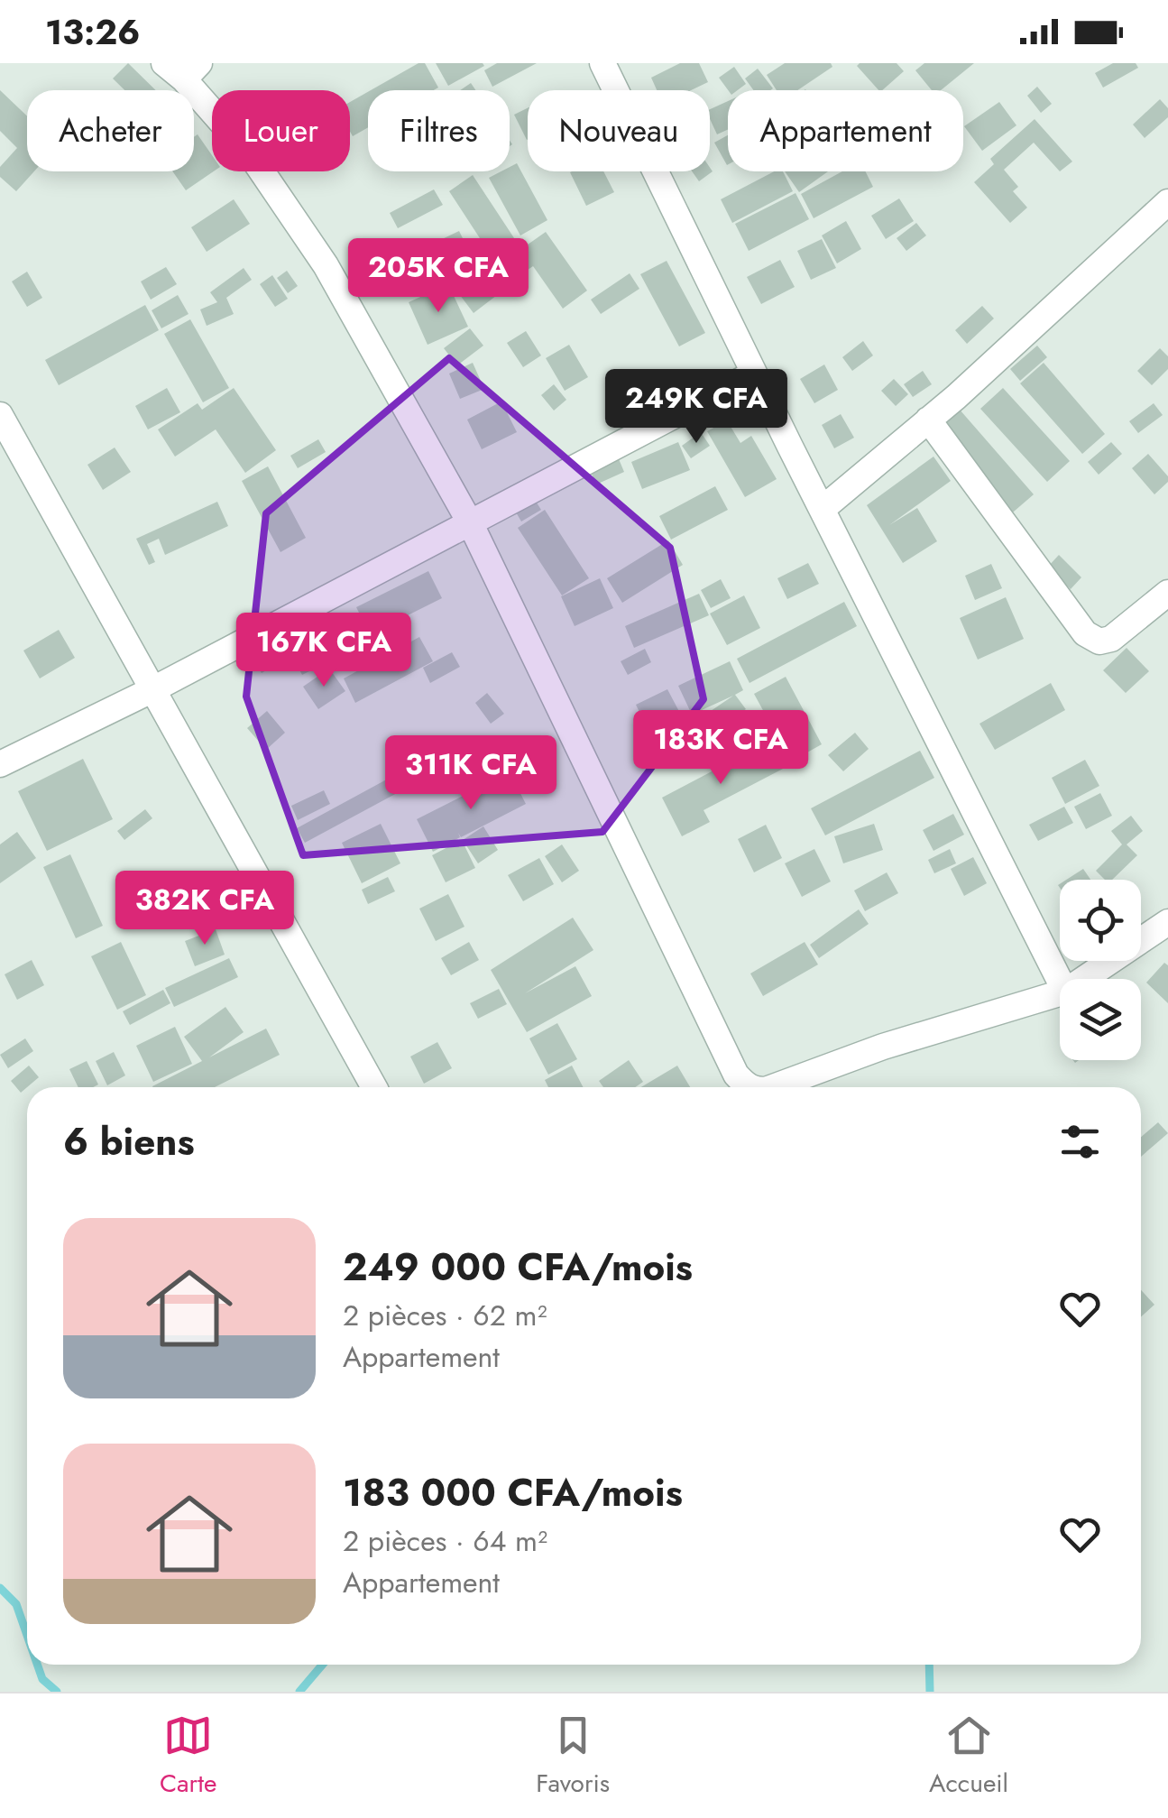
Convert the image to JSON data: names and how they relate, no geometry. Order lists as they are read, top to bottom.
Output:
{
  "page": {
    "status": "13:26",
    "chip": [
      "Acheter",
      "Louer",
      "Filtres",
      "Nouveau",
      "Appartement"
    ],
    "price": [
      "205K CFA",
      "249K CFA",
      "167K CFA",
      "183K CFA",
      "311K CFA",
      "382K CFA"
    ],
    "heading": "6 biens",
    "list": [
      {
        "name": "249 000 CFA/mois",
        "note": "2 pièces · 62 m² · Appartement"
      },
      {
        "name": "183 000 CFA/mois",
        "note": "2 pièces · 64 m² · Appartement"
      }
    ],
    "tabs": ["Carte", "Favoris", "Accueil"]
  }
}
